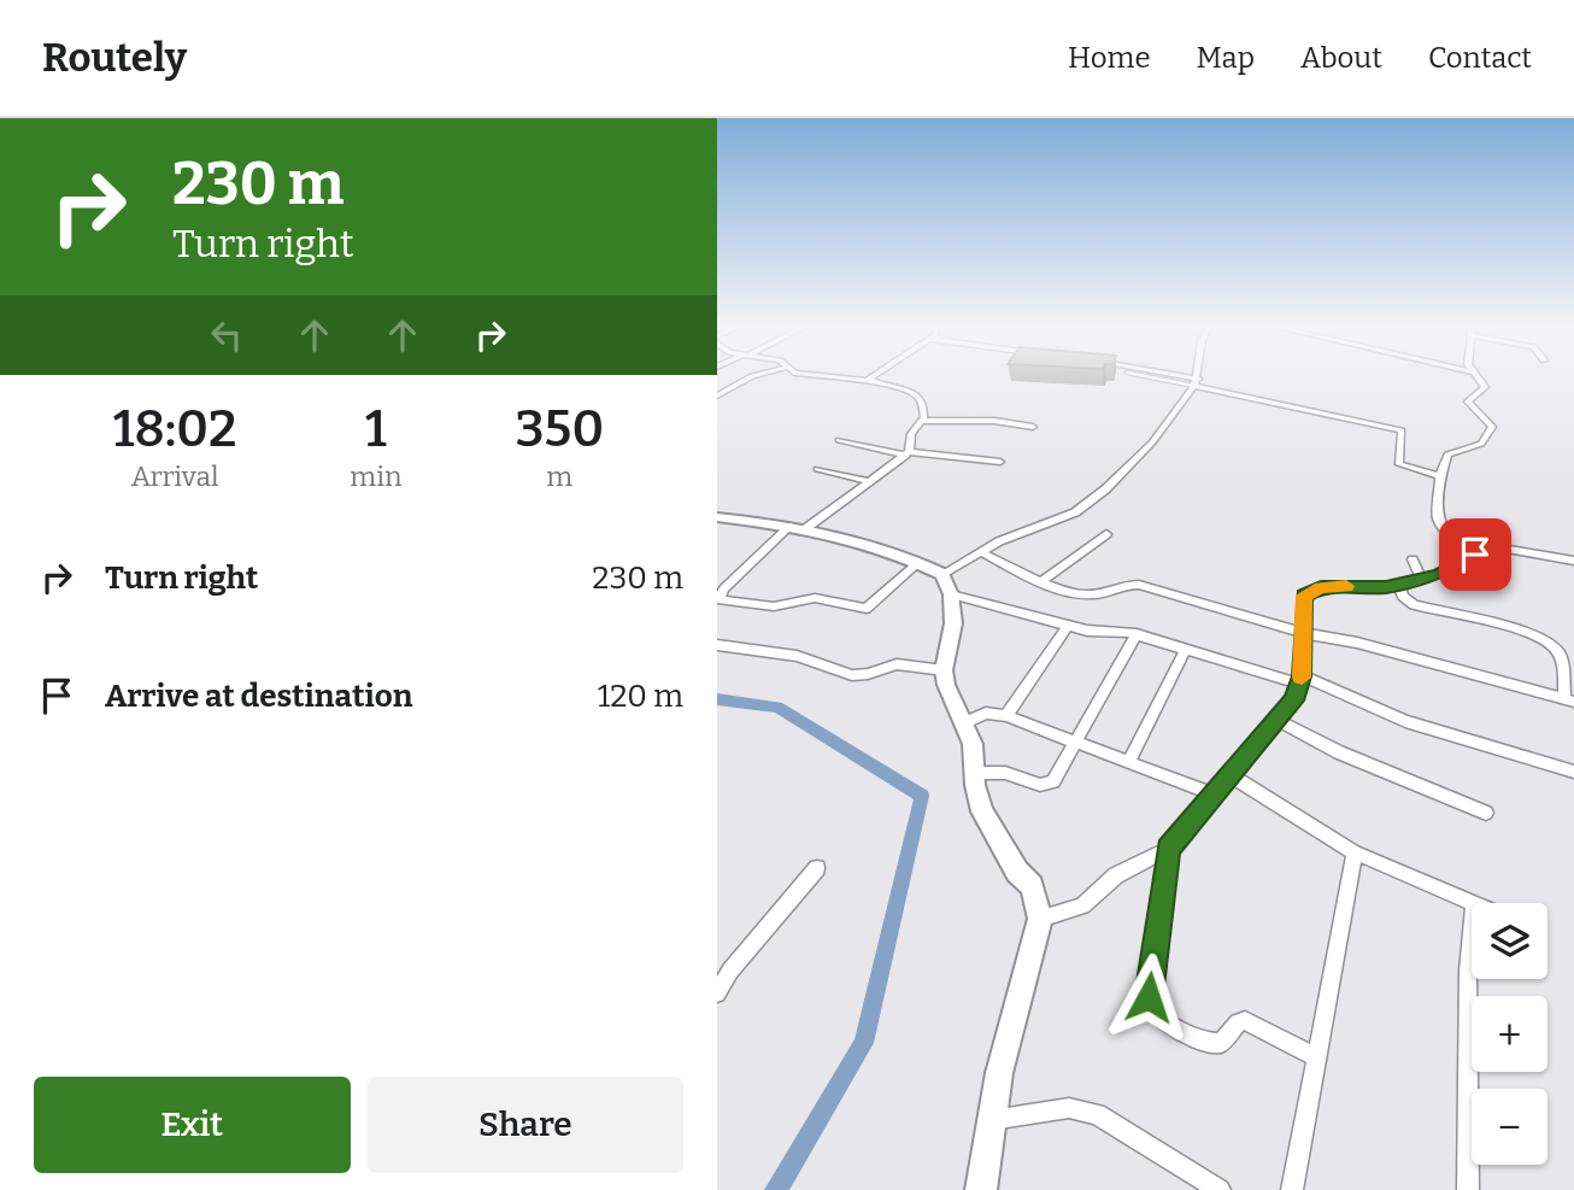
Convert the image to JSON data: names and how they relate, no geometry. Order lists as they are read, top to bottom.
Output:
{
  "page": {
    "header": "Routely",
    "nav": [
      "Home",
      "Map",
      "About",
      "Contact"
    ],
    "turn": ["230 m", "Turn right"],
    "eta": [
      "18:02",
      "Arrival",
      "1",
      "min",
      "350",
      "m"
    ],
    "list": [
      {
        "name": "Turn right",
        "value": "230 m"
      },
      {
        "name": "Arrive at destination",
        "value": "120 m"
      }
    ],
    "map_buttons": ["+", "−"],
    "buttons": ["Exit", "Share"]
  }
}
